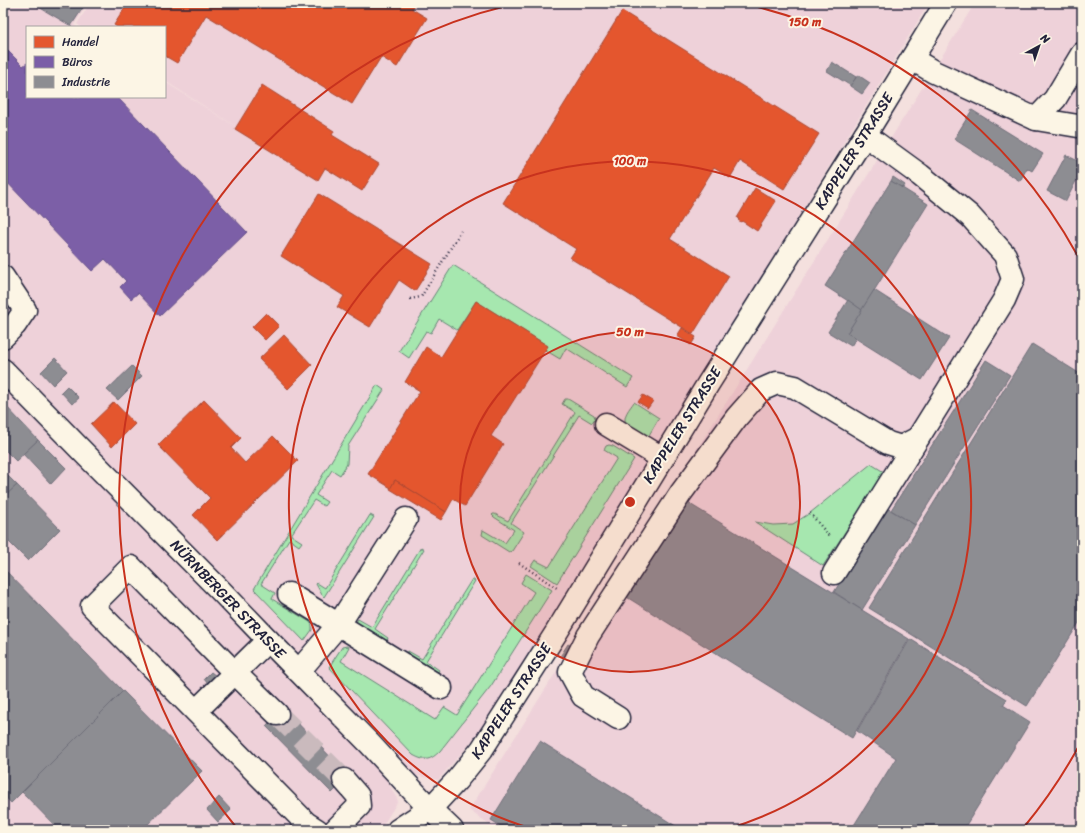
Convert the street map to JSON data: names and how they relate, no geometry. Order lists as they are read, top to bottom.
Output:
{
  "streets": {
    "street": ["KAPPELER STRASSE", "NÜRNBERGER STRASSE"]
  },
  "crossings": [
    ["KAPPELER STRASSE", "NÜRNBERGER STRASSE"]
  ],
  "legend": ["Handel", "Büros", "Industrie"],
  "north": "top right",
  "rings": ["150 m", "100 m", "50 m"]
}
